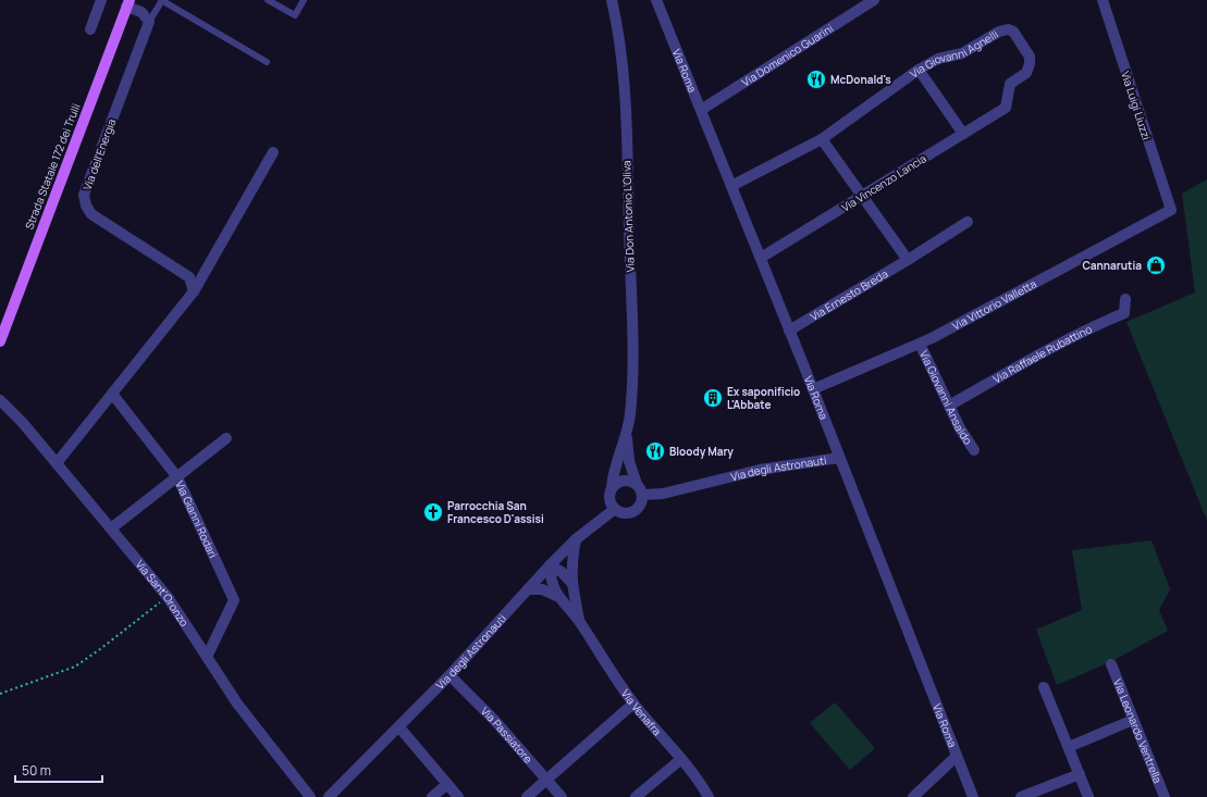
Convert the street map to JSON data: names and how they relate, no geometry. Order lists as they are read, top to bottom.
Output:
{
  "streets": {
    "main road": ["Strada Statale 172 dei Trulli"],
    "street": [
      "Via Giovanni Agnelli",
      "Via Domenico Guarini",
      "Via Roma",
      "Via Luigi Liuzzi",
      "Via dell'Energia",
      "Via Vincenzo Lancia",
      "Via Don Antonio L'Oliva",
      "Via Ernesto Breda",
      "Via Vittorio Valletta",
      "Via Raffaele Rubattino",
      "Via Giovanni Ansaldo",
      "Via degli Astronauti",
      "Via Gianni Rodari",
      "Via Sant'Oronzo",
      "Via Venafra",
      "Via Leonardo Ventrella",
      "Via Passiatore"
    ]
  },
  "crossings": [
    ["Via Giovanni Agnelli", "Via Roma"],
    ["Via Giovanni Agnelli", "Via Vincenzo Lancia"],
    ["Via Domenico Guarini", "Via Roma"],
    ["Via Roma", "Via Vincenzo Lancia"],
    ["Via Roma", "Via Ernesto Breda"],
    ["Via Roma", "Via Vittorio Valletta"],
    ["Via Roma", "Via degli Astronauti"],
    ["Via Luigi Liuzzi", "Via Vittorio Valletta"],
    ["Via Don Antonio L'Oliva", "Via degli Astronauti"],
    ["Via Vittorio Valletta", "Via Giovanni Ansaldo"],
    ["Via Raffaele Rubattino", "Via Giovanni Ansaldo"],
    ["Via degli Astronauti", "Via Venafra"],
    ["Via degli Astronauti", "Via Passiatore"],
    ["Via Gianni Rodari", "Via Sant'Oronzo"]
  ],
  "places": {
    "restaurant": ["McDonald's", "Bloody Mary"],
    "shop": ["Cannarutia"],
    "building": ["Ex saponificio L'Abbate"],
    "church": ["Parrocchia San Francesco D'assisi"]
  },
  "scale_bar": "50 m"
}
